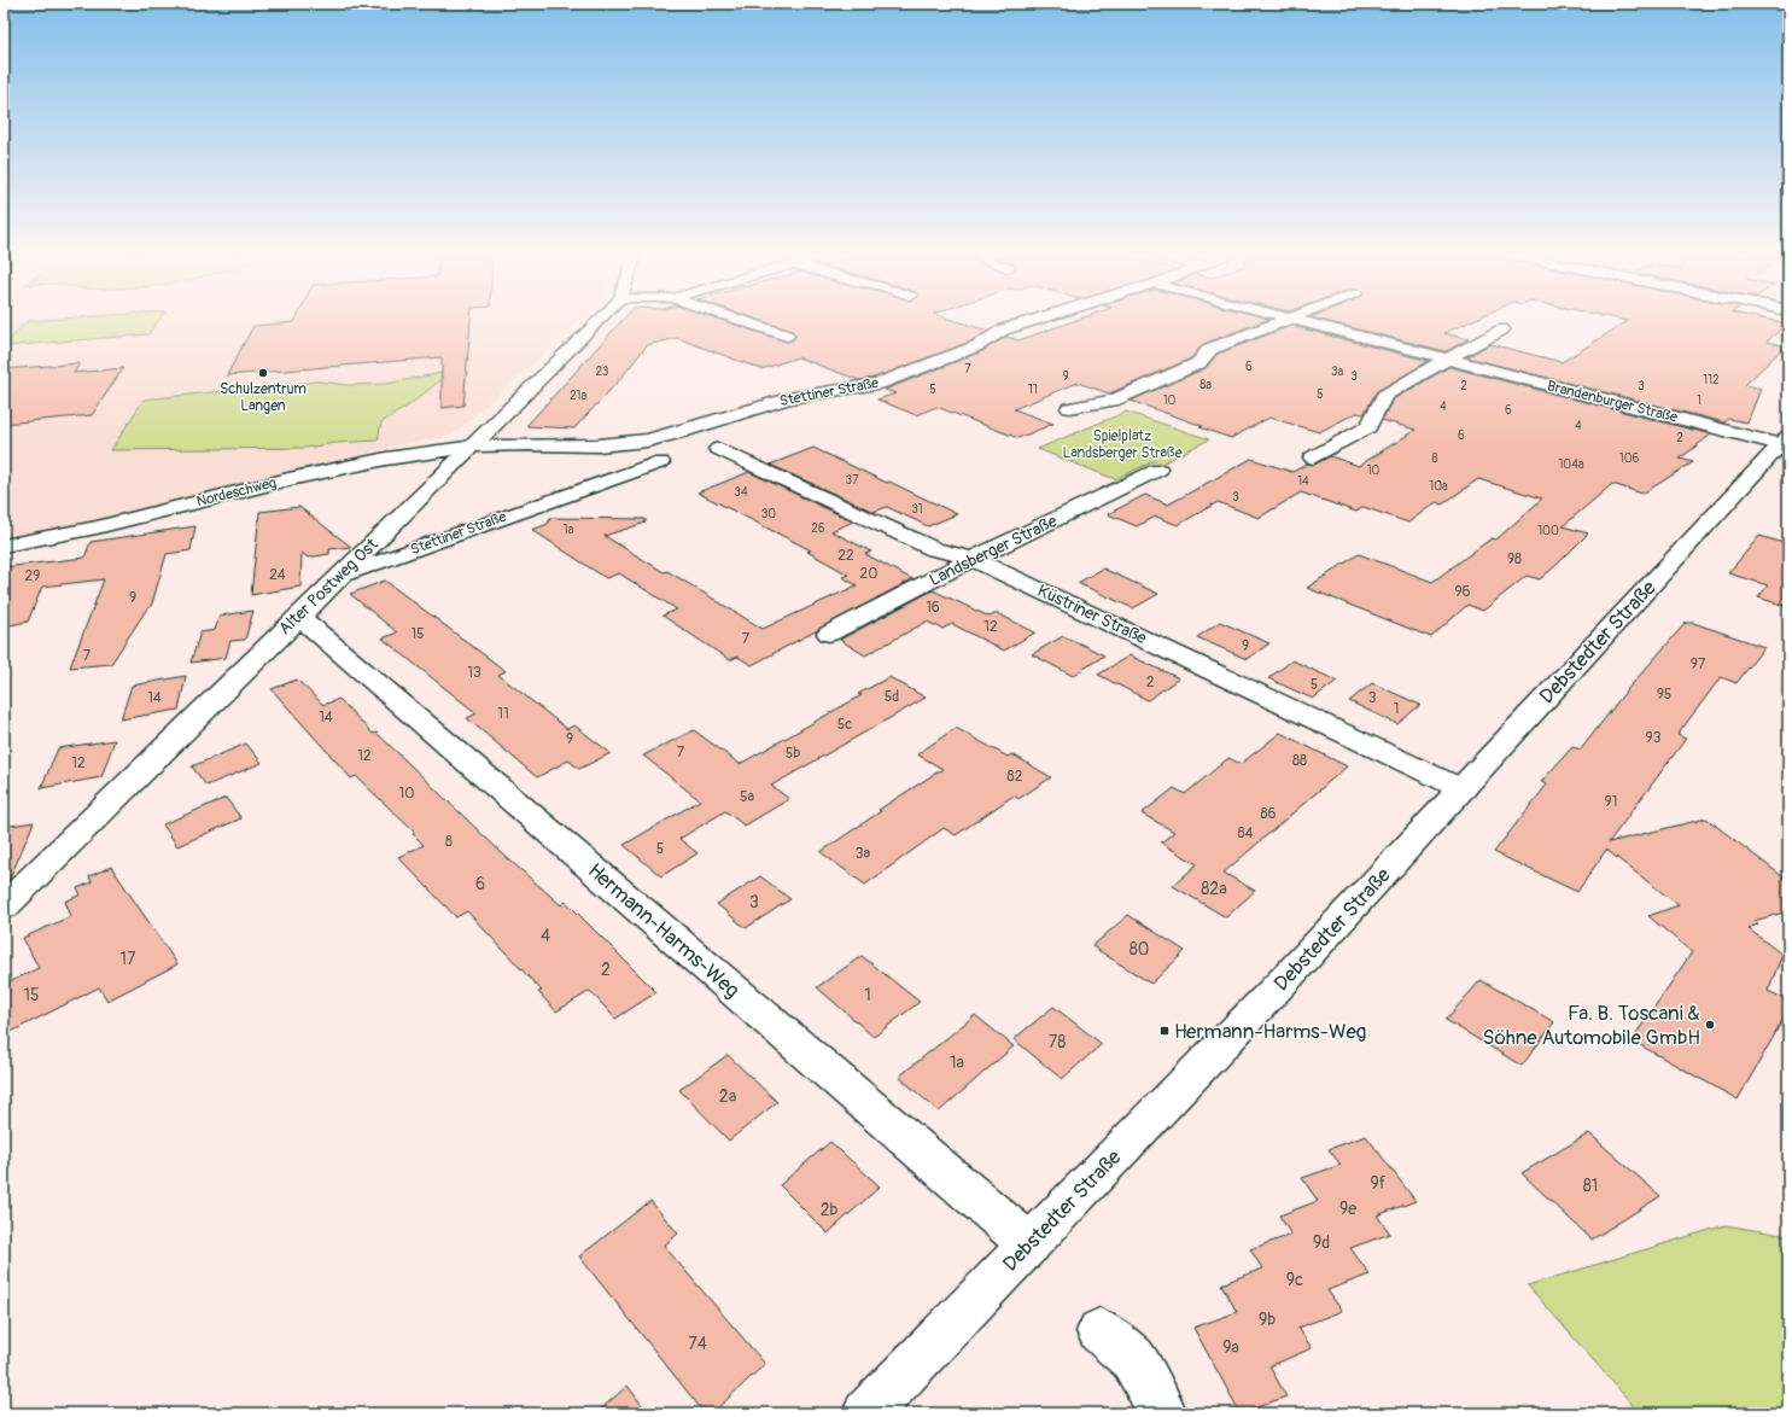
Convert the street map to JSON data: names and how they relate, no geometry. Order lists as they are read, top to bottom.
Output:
{
  "streets": {
    "street": [
      "Stettiner Straße",
      "Brandenburger Straße",
      "Nordeschweg",
      "Landsberger Straße",
      "Alter Postweg Ost",
      "Küstriner Straße",
      "Debstedter Straße",
      "Hermann-Harms-Weg"
    ]
  },
  "crossings": [
    ["Stettiner Straße", "Nordeschweg"],
    ["Stettiner Straße", "Alter Postweg Ost"],
    ["Brandenburger Straße", "Debstedter Straße"],
    ["Nordeschweg", "Alter Postweg Ost"],
    ["Landsberger Straße", "Küstriner Straße"],
    ["Alter Postweg Ost", "Hermann-Harms-Weg"],
    ["Küstriner Straße", "Debstedter Straße"],
    ["Debstedter Straße", "Hermann-Harms-Weg"]
  ],
  "parks": ["Spielplatz Landsberger Straße"],
  "places": {
    "other": ["Schulzentrum Langen", "Fa. B. Toscani & Söhne Automobile GmbH"],
    "transit": ["Hermann-Harms-Weg"]
  },
  "house_numbers": [
    "6",
    "7",
    "23",
    "3a",
    "9",
    "3",
    "112",
    "8a",
    "2",
    "3",
    "5",
    "11",
    "5",
    "21a",
    "10",
    "1",
    "4",
    "6",
    "4",
    "6",
    "2",
    "8",
    "106",
    "104a",
    "10",
    "37",
    "14",
    "10a",
    "34",
    "3",
    "31",
    "30",
    "26",
    "1a",
    "100",
    "22",
    "98",
    "20",
    "24",
    "29",
    "96",
    "9",
    "16",
    "12",
    "15",
    "7",
    "9",
    "7",
    "97",
    "13",
    "2",
    "5",
    "95",
    "5d",
    "14",
    "3",
    "1",
    "11",
    "14",
    "5c",
    "93",
    "9",
    "7",
    "5b",
    "12",
    "88",
    "12",
    "82",
    "10",
    "5a",
    "91",
    "86",
    "84",
    "8",
    "5",
    "3a",
    "6",
    "82a",
    "3",
    "4",
    "80",
    "17",
    "2",
    "15",
    "1",
    "78",
    "1a",
    "2a",
    "9f",
    "81",
    "9e",
    "2b",
    "9d",
    "9c",
    "9b",
    "74",
    "9a"
  ]
}
